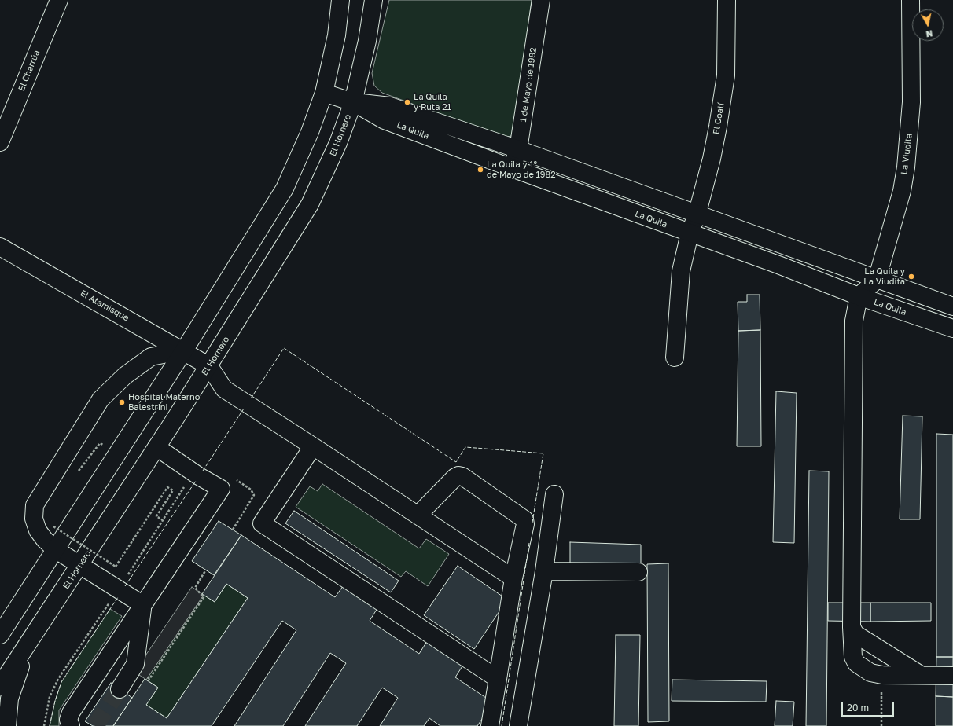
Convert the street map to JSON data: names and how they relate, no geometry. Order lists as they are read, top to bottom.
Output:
{
  "streets": {
    "main road": [
      "El Charrúa",
      "1 de Mayo de 1982",
      "El Coatí",
      "La Quila",
      "El Hornero",
      "La Viudita",
      "El Atamisque"
    ]
  },
  "crossings": [
    ["1 de Mayo de 1982", "La Quila"],
    ["El Coatí", "La Quila"],
    ["La Quila", "El Hornero"],
    ["La Quila", "La Viudita"],
    ["El Hornero", "El Atamisque"]
  ],
  "places": [
    "La Quila y Ruta 21",
    "La Quila y 1º de Mayo de 1982",
    "La Quila y La Viudita",
    "Hospital Materno Balestrini"
  ],
  "scale_bar": "20 m",
  "north": "bottom"
}
